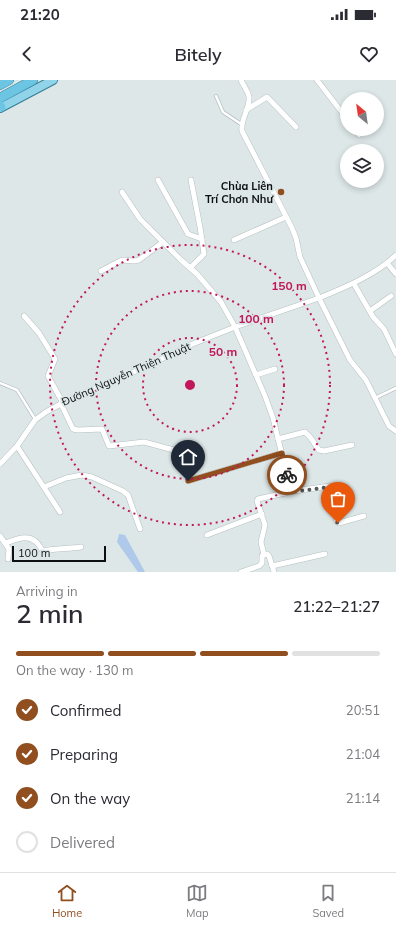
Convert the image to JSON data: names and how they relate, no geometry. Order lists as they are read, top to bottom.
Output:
{
  "streets": {
    "street": ["Đường Nguyễn Thiện Thuật"]
  },
  "places": ["Chùa Liên Trí Chơn Như"],
  "scale_bar": "100 m",
  "north": "top left",
  "page": {
    "status": "21:20",
    "header": "Bitely",
    "scale": "100 m",
    "heading": ["2 min", "Arriving in", "21:22–21:27"],
    "bar": "On the way · 130 m",
    "list": [
      ["Confirmed", "20:51"],
      ["Preparing", "21:04"],
      ["On the way", "21:14"],
      "Delivered"
    ],
    "tabs": ["Home", "Map", "Saved"]
  },
  "rings": ["150 m", "100 m", "50 m"]
}
